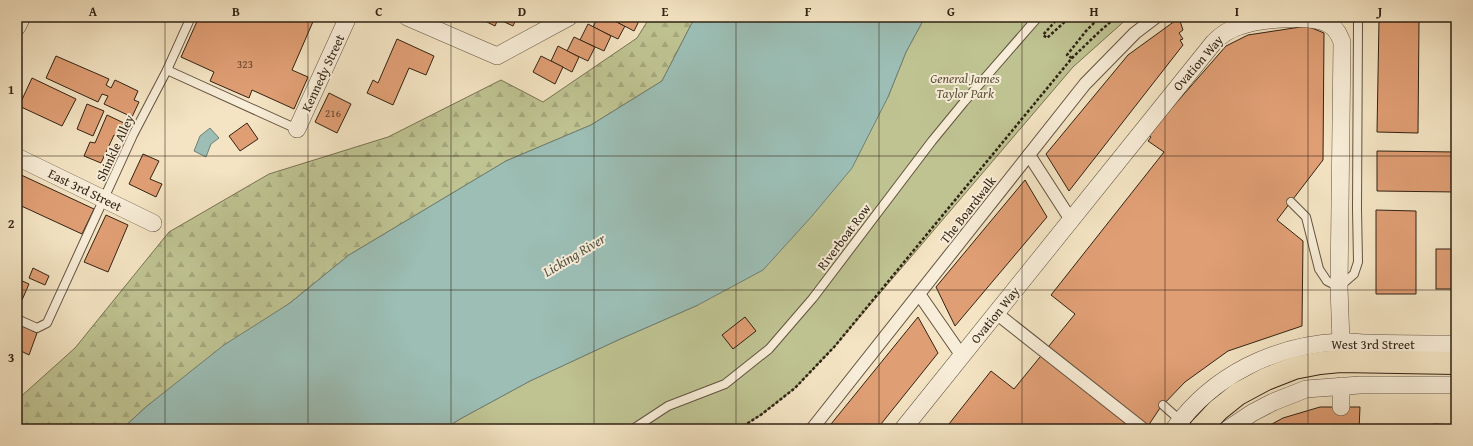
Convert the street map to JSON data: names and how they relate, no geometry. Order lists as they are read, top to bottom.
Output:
{
  "streets": {
    "main road": ["West 3rd Street"],
    "street": [
      "Ovation Way",
      "Kennedy Street",
      "East 3rd Street",
      "The Boardwalk"
    ],
    "lane": ["Shinkle Alley", "Riverboat Row"]
  },
  "crossings": [
    ["Ovation Way", "West 3rd Street"],
    ["Shinkle Alley", "East 3rd Street"]
  ],
  "water": ["Licking River"],
  "parks": ["General James Taylor Park"],
  "house_numbers": ["323", "216"],
  "grid": {
    "columns": [
      "A",
      "B",
      "C",
      "D",
      "E",
      "F",
      "G",
      "H",
      "I",
      "J"
    ],
    "rows": ["1", "2", "3"]
  }
}
